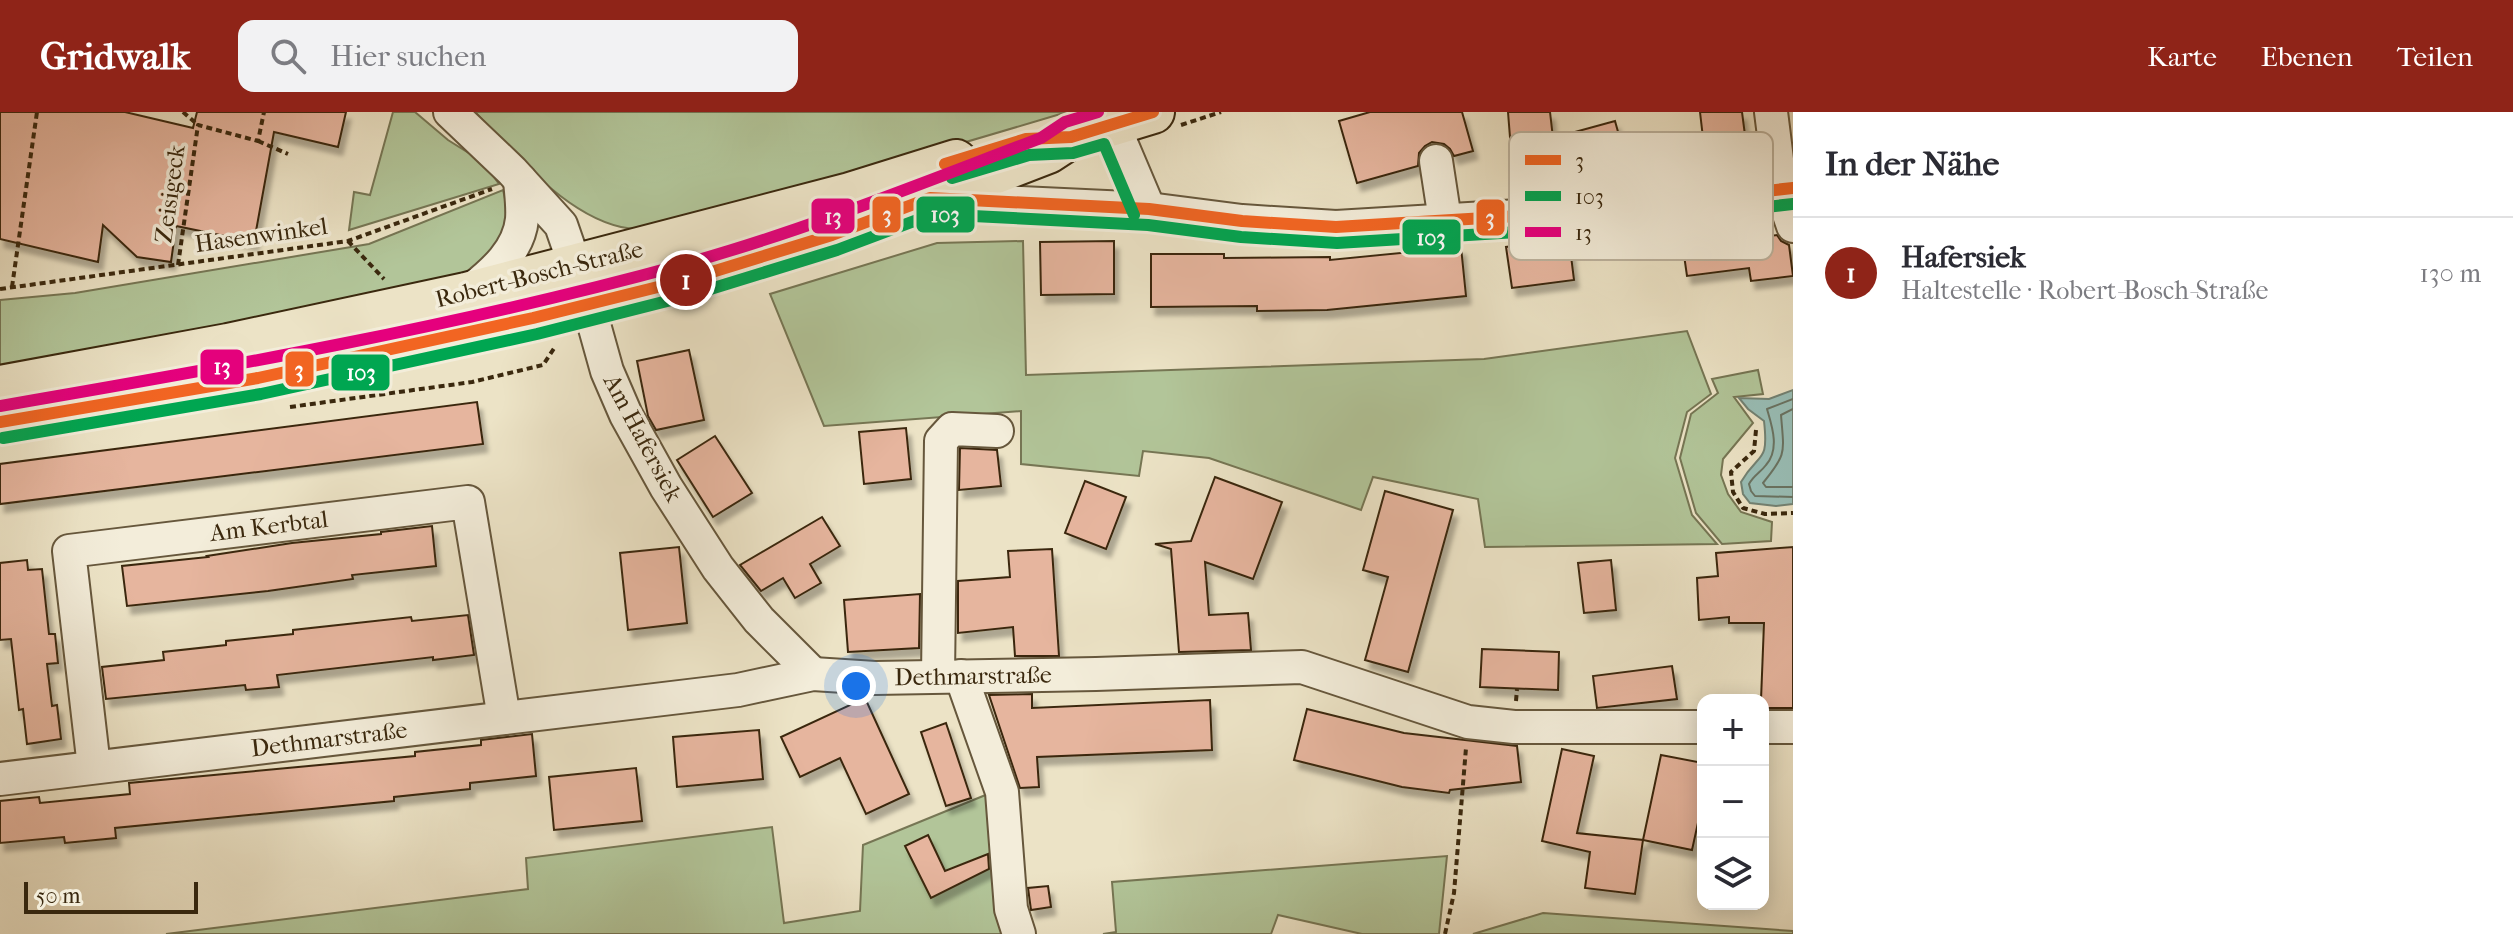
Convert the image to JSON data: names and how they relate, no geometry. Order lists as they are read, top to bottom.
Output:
{
  "streets": {
    "main road": ["Robert-Bosch-Straße"],
    "street": ["Am Hafersiek", "Am Kerbtal", "Dethmarstraße"],
    "path": ["Zeisigeck", "Hasenwinkel"]
  },
  "crossings": [
    ["Zeisigeck", "Hasenwinkel"],
    ["Hasenwinkel", "Am Hafersiek"],
    ["Robert-Bosch-Straße", "Am Hafersiek"],
    ["Am Hafersiek", "Dethmarstraße"],
    ["Am Kerbtal", "Dethmarstraße"]
  ],
  "lines": ["transit line 3", "transit line 13", "transit line 103"],
  "legend": ["3", "103", "13"],
  "scale_bar": "50 m",
  "page": {
    "header": "Gridwalk",
    "search": "Hier suchen",
    "nav": ["Karte", "Ebenen", "Teilen"],
    "heading": "In der Nähe",
    "list": [
      {
        "mark": "1",
        "name": "Hafersiek",
        "note": "Haltestelle · Robert-Bosch-Straße",
        "value": "130 m"
      }
    ],
    "pins": "1",
    "map_buttons": ["+", "−"],
    "scale": "50 m"
  }
}
